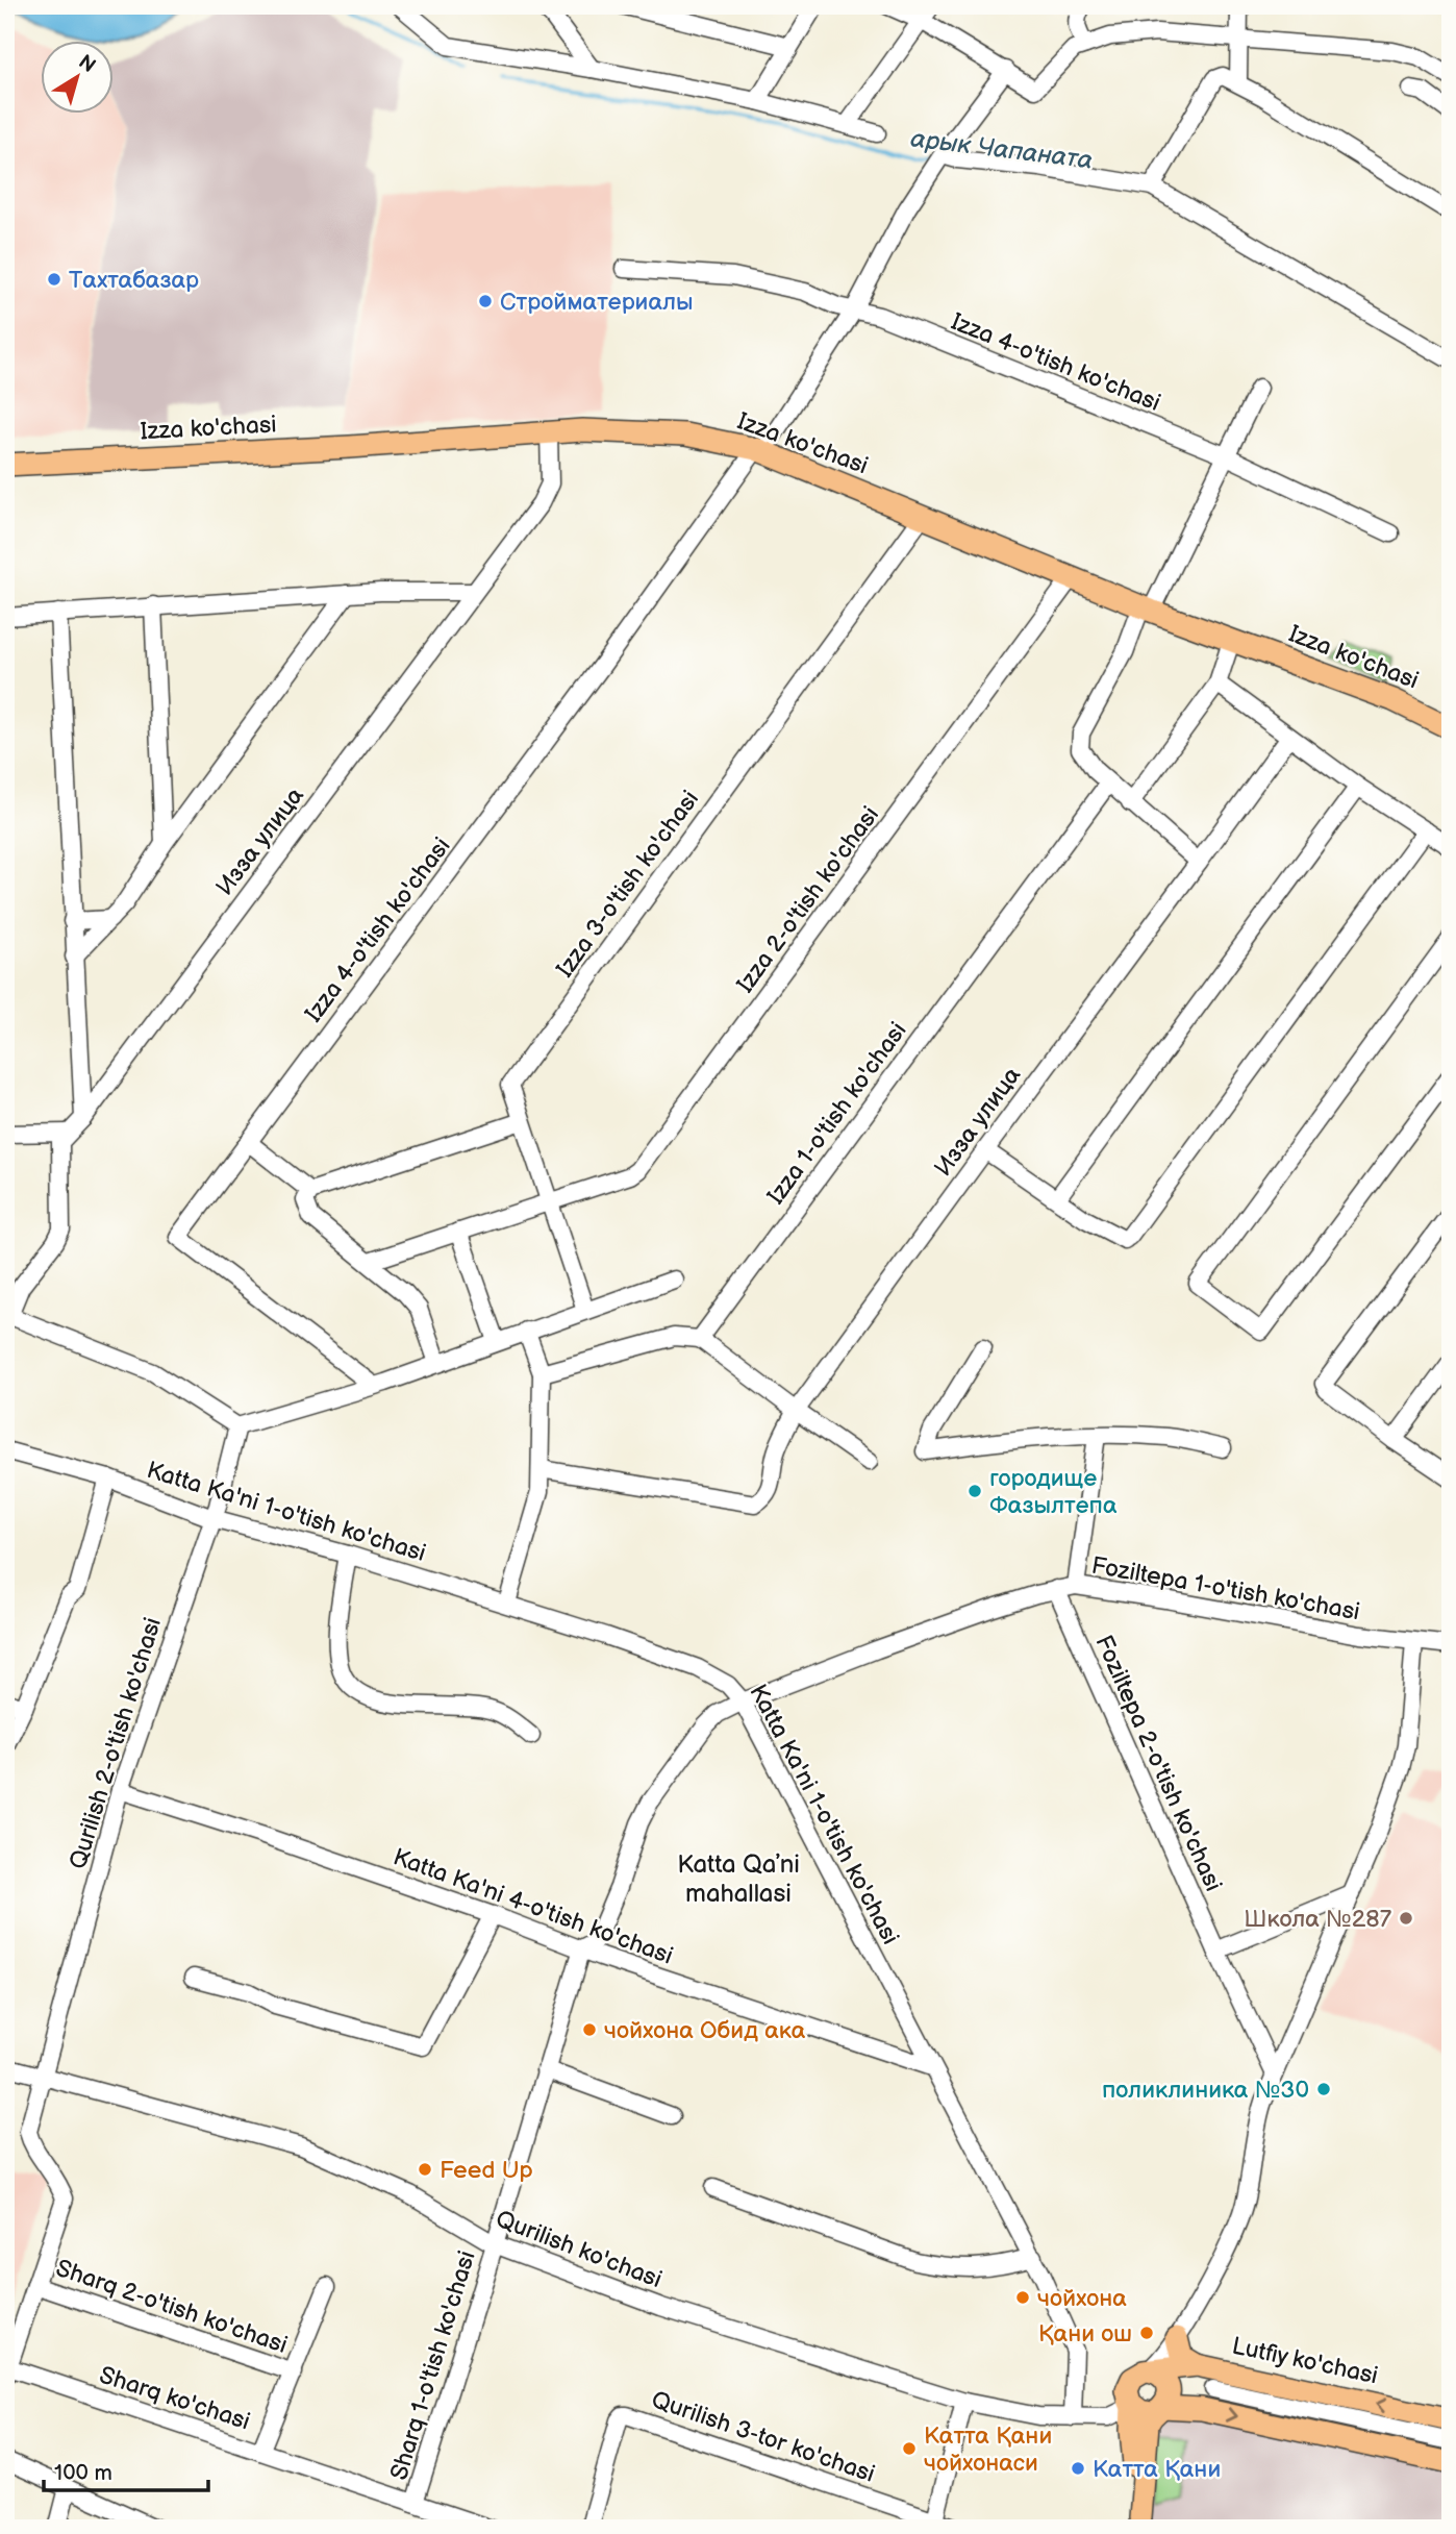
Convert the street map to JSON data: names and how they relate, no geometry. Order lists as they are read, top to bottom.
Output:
{
  "streets": {
    "main road": ["Izza ko'chasi", "Lutfiy ko'chasi"],
    "street": [
      "Izza 4-o'tish ko'chasi",
      "Изза улица",
      "Izza 3-o'tish ko'chasi",
      "Izza 2-o'tish ko'chasi",
      "Izza 1-o'tish ko'chasi",
      "Katta Ka'ni 1-o'tish ko'chasi",
      "Foziltepa 1-o'tish ko'chasi",
      "Qurilish 2-o'tish ko'chasi",
      "Foziltepa 2-o'tish ko'chasi",
      "Katta Ka'ni 4-o'tish ko'chasi",
      "Qurilish ko'chasi",
      "Sharq 2-o'tish ko'chasi",
      "Sharq 1-o'tish ko'chasi",
      "Sharq ko'chasi",
      "Qurilish 3-tor ko'chasi"
    ]
  },
  "crossings": [
    ["Izza 4-o'tish ko'chasi", "Izza ko'chasi"],
    ["Izza ko'chasi", "Изза улица"],
    ["Izza ko'chasi", "Izza 3-o'tish ko'chasi"],
    ["Izza ko'chasi", "Izza 2-o'tish ko'chasi"],
    ["Izza 3-o'tish ko'chasi", "Izza 2-o'tish ko'chasi"],
    ["Katta Ka'ni 1-o'tish ko'chasi", "Foziltepa 1-o'tish ko'chasi"],
    ["Katta Ka'ni 1-o'tish ko'chasi", "Qurilish 2-o'tish ko'chasi"],
    ["Katta Ka'ni 1-o'tish ko'chasi", "Katta Ka'ni 4-o'tish ko'chasi"],
    ["Katta Ka'ni 1-o'tish ko'chasi", "Qurilish ko'chasi"],
    ["Foziltepa 1-o'tish ko'chasi", "Foziltepa 2-o'tish ko'chasi"],
    ["Foziltepa 1-o'tish ko'chasi", "Katta Ka'ni 4-o'tish ko'chasi"],
    ["Foziltepa 1-o'tish ko'chasi", "Sharq 1-o'tish ko'chasi"],
    ["Qurilish 2-o'tish ko'chasi", "Katta Ka'ni 4-o'tish ko'chasi"],
    ["Qurilish 2-o'tish ko'chasi", "Qurilish ko'chasi"],
    ["Qurilish 2-o'tish ko'chasi", "Sharq 2-o'tish ko'chasi"],
    ["Qurilish 2-o'tish ko'chasi", "Sharq ko'chasi"],
    ["Katta Ka'ni 4-o'tish ko'chasi", "Sharq 1-o'tish ko'chasi"],
    ["Qurilish ko'chasi", "Lutfiy ko'chasi"],
    ["Qurilish ko'chasi", "Sharq 1-o'tish ko'chasi"],
    ["Sharq 2-o'tish ko'chasi", "Sharq ko'chasi"],
    ["Sharq 1-o'tish ko'chasi", "Sharq ko'chasi"]
  ],
  "districts": ["Katta Qaʼni mahallasi"],
  "water": ["арык Чапаната"],
  "places": [
    "Тахтабазар",
    "Стройматериалы",
    "городище Фазылтепа",
    "Школа №287",
    "чойхона Обид ака",
    "поликлиника №30",
    "Feed Up",
    "чойхона",
    "Қани ош",
    "Катта Қани чойхонаси",
    "Катта Қани"
  ],
  "scale_bar": "100 m",
  "north": "top right"
}
